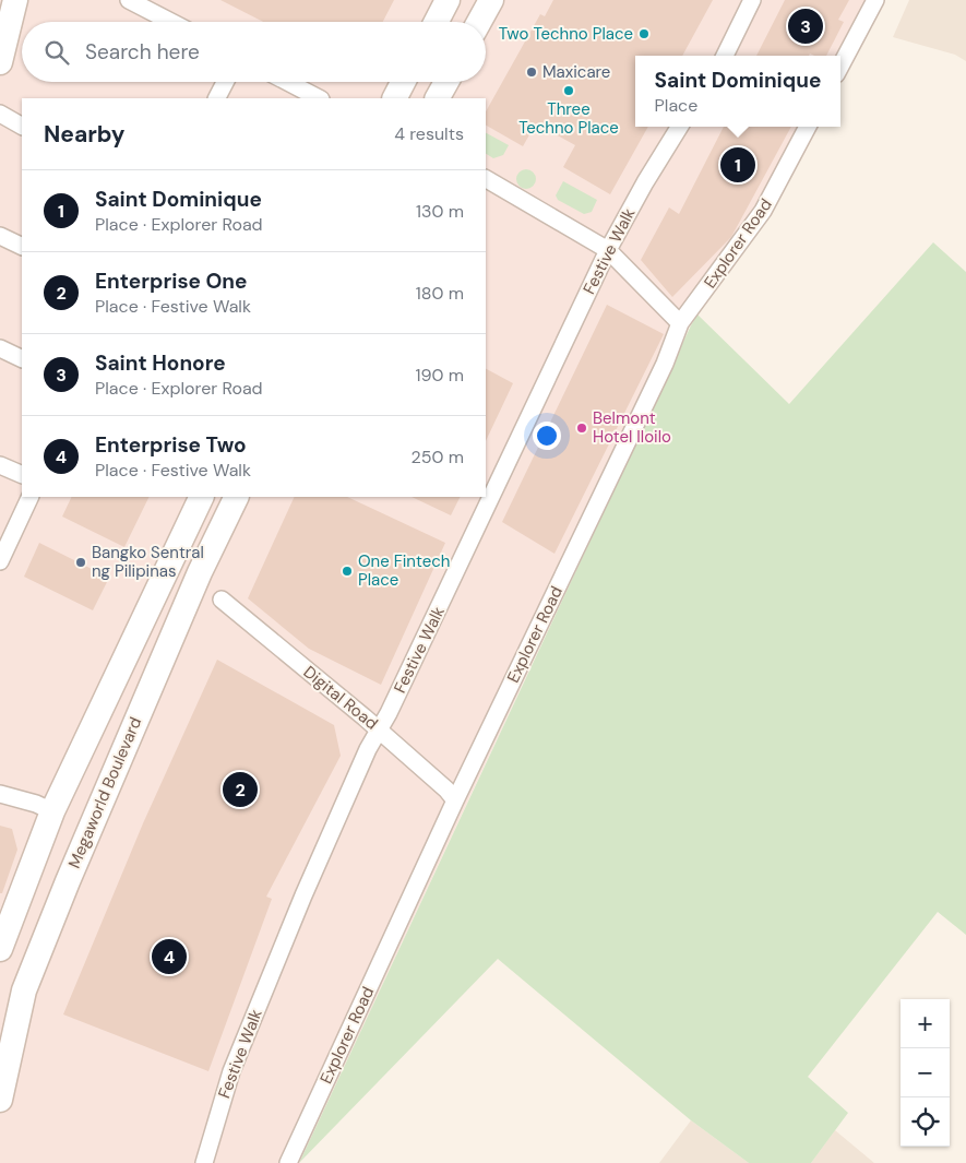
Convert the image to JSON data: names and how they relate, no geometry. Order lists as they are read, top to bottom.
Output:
{
  "streets": {
    "main road": ["Megaworld Boulevard"],
    "street": ["Explorer Road", "Festive Walk", "Digital Road"]
  },
  "crossings": [
    ["Explorer Road", "Digital Road"],
    ["Festive Walk", "Digital Road"]
  ],
  "places": [
    "Two Techno Place",
    "Maxicare",
    "Three Techno Place",
    "Belmont Hotel Iloilo",
    "Bangko Sentral ng Pilipinas",
    "One Fintech Place"
  ],
  "page": {
    "pins": [
      "3",
      "1",
      "2",
      "4"
    ],
    "search": "Search here",
    "popup": ["Saint Dominique", "Place"],
    "heading": ["Nearby", "4 results"],
    "list": [
      {
        "mark": "1",
        "name": "Saint Dominique",
        "note": "Place · Explorer Road",
        "value": "130 m"
      },
      {
        "mark": "2",
        "name": "Enterprise One",
        "note": "Place · Festive Walk",
        "value": "180 m"
      },
      {
        "mark": "3",
        "name": "Saint Honore",
        "note": "Place · Explorer Road",
        "value": "190 m"
      },
      {
        "mark": "4",
        "name": "Enterprise Two",
        "note": "Place · Festive Walk",
        "value": "250 m"
      }
    ],
    "map_buttons": ["+", "−"]
  }
}
